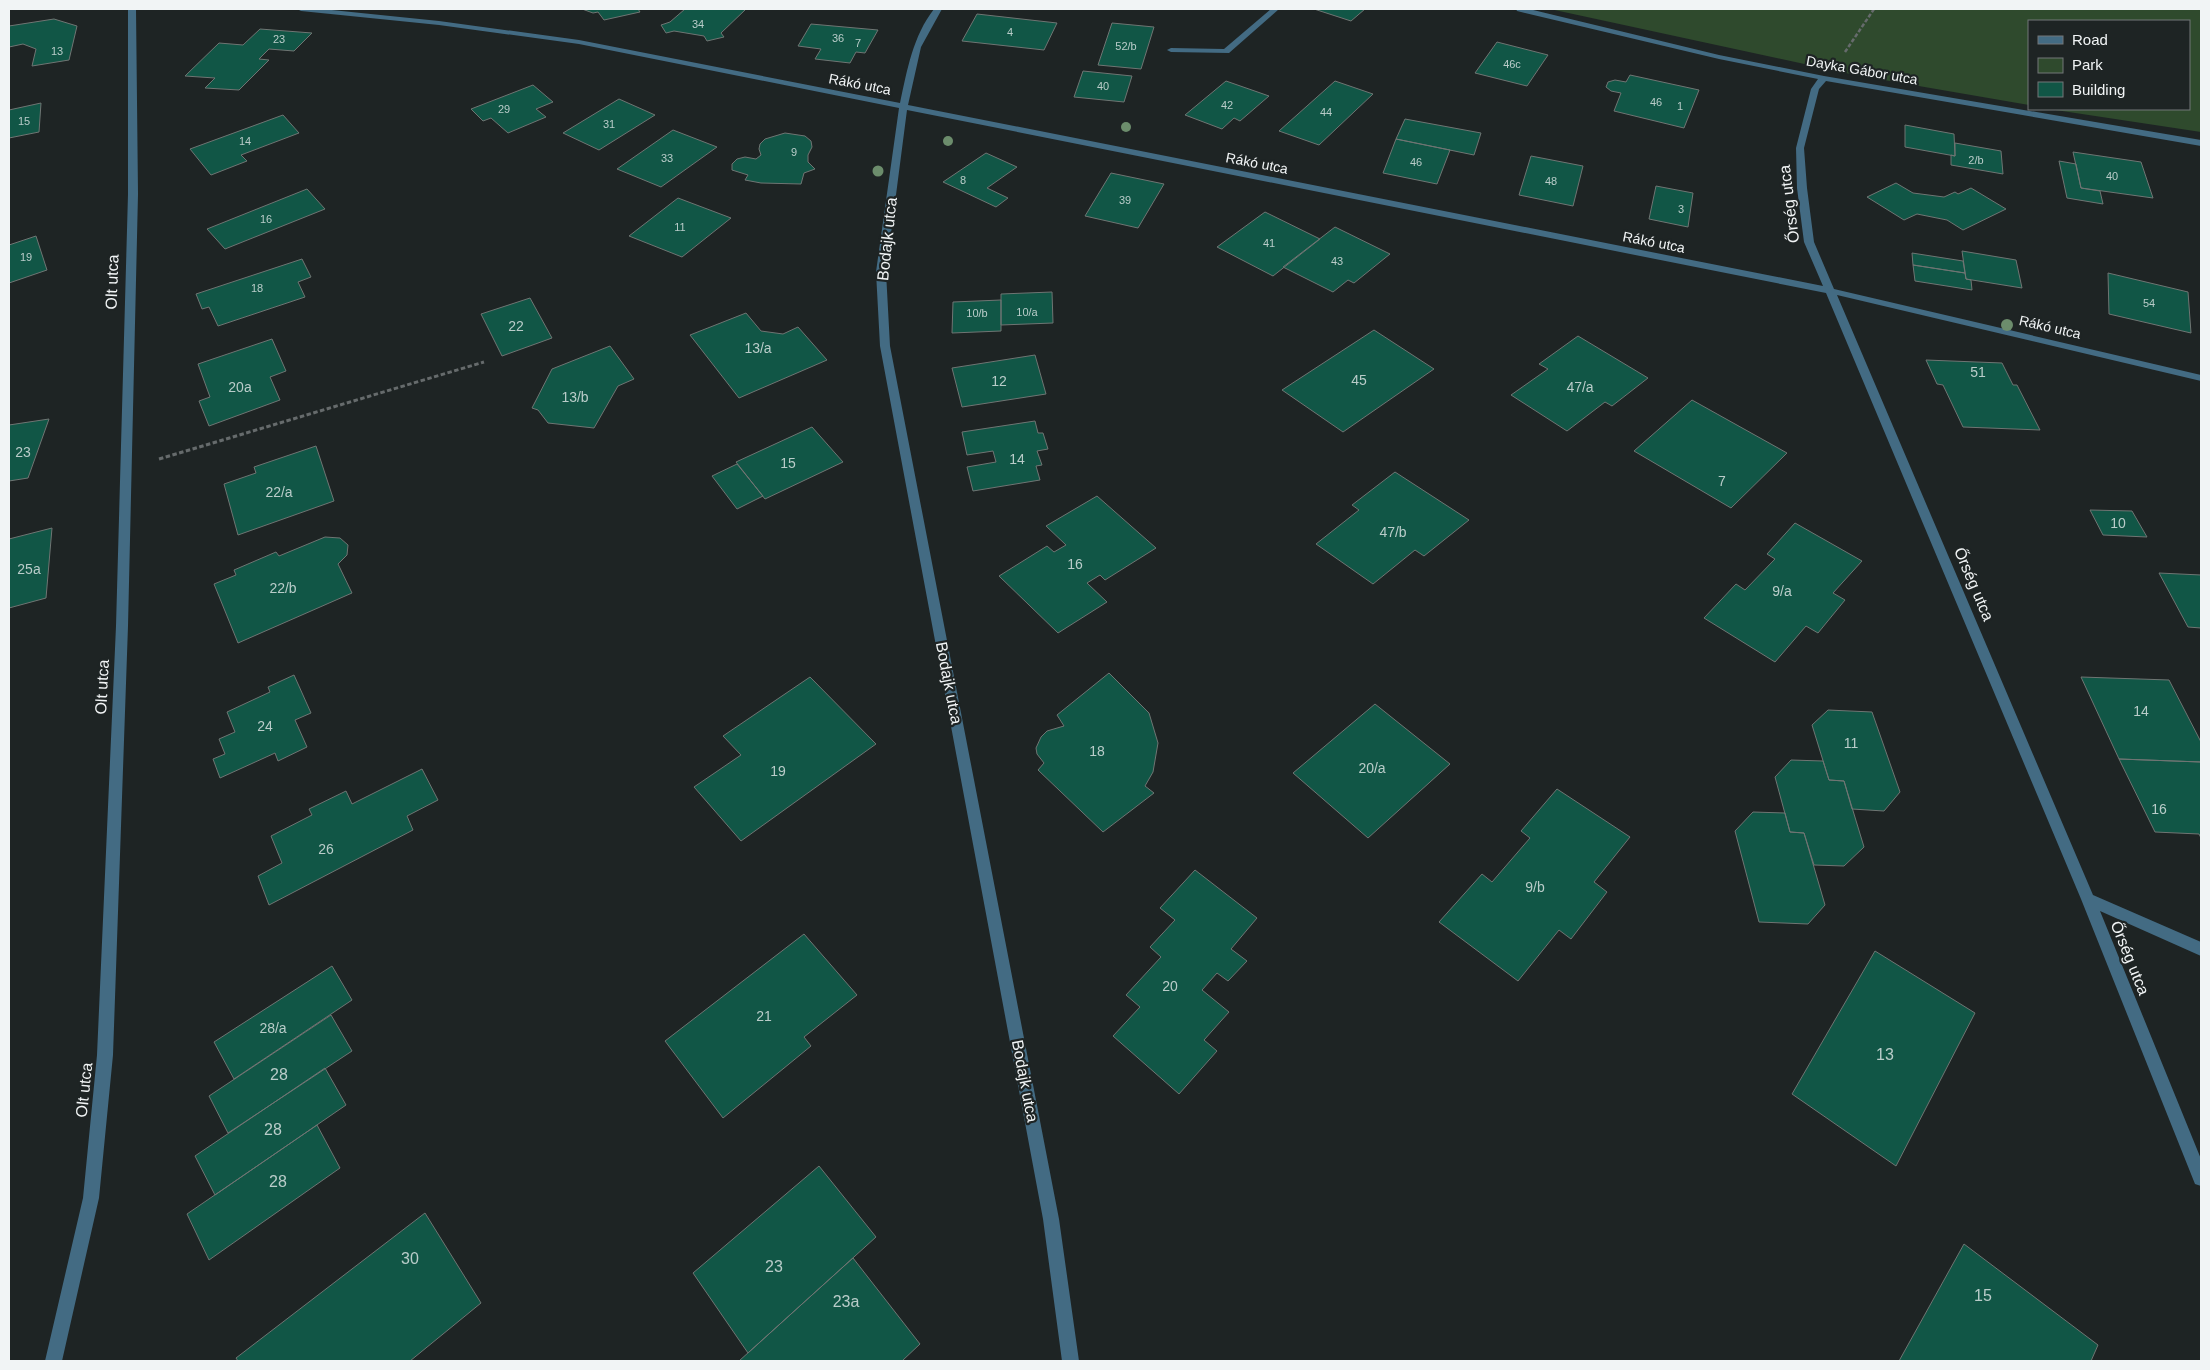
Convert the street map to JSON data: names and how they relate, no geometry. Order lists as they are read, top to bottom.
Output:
{
  "streets": {
    "street": [
      "Dayka Gábor utca",
      "Rákó utca",
      "Őrség utca",
      "Bodajk utca",
      "Olt utca"
    ]
  },
  "crossings": [
    ["Dayka Gábor utca", "Őrség utca"],
    ["Rákó utca", "Őrség utca"],
    ["Rákó utca", "Bodajk utca"]
  ],
  "house_numbers": [
    "34",
    "4",
    "36",
    "23",
    "7",
    "52/b",
    "13",
    "46c",
    "40",
    "46",
    "42",
    "1",
    "29",
    "44",
    "15",
    "31",
    "14",
    "9",
    "33",
    "2/b",
    "46",
    "40",
    "8",
    "48",
    "39",
    "3",
    "16",
    "11",
    "41",
    "19",
    "43",
    "18",
    "54",
    "10/a",
    "10/b",
    "22",
    "13/a",
    "51",
    "45",
    "12",
    "20a",
    "47/a",
    "13/b",
    "23",
    "14",
    "15",
    "7",
    "22/a",
    "10",
    "47/b",
    "16",
    "25a",
    "22/b",
    "9/a",
    "14",
    "24",
    "11",
    "18",
    "20/a",
    "19",
    "16",
    "26",
    "9/b",
    "20",
    "21",
    "28/a",
    "13",
    "28",
    "28",
    "28",
    "30",
    "23",
    "15",
    "23a"
  ],
  "legend": ["Road", "Park", "Building"]
}
